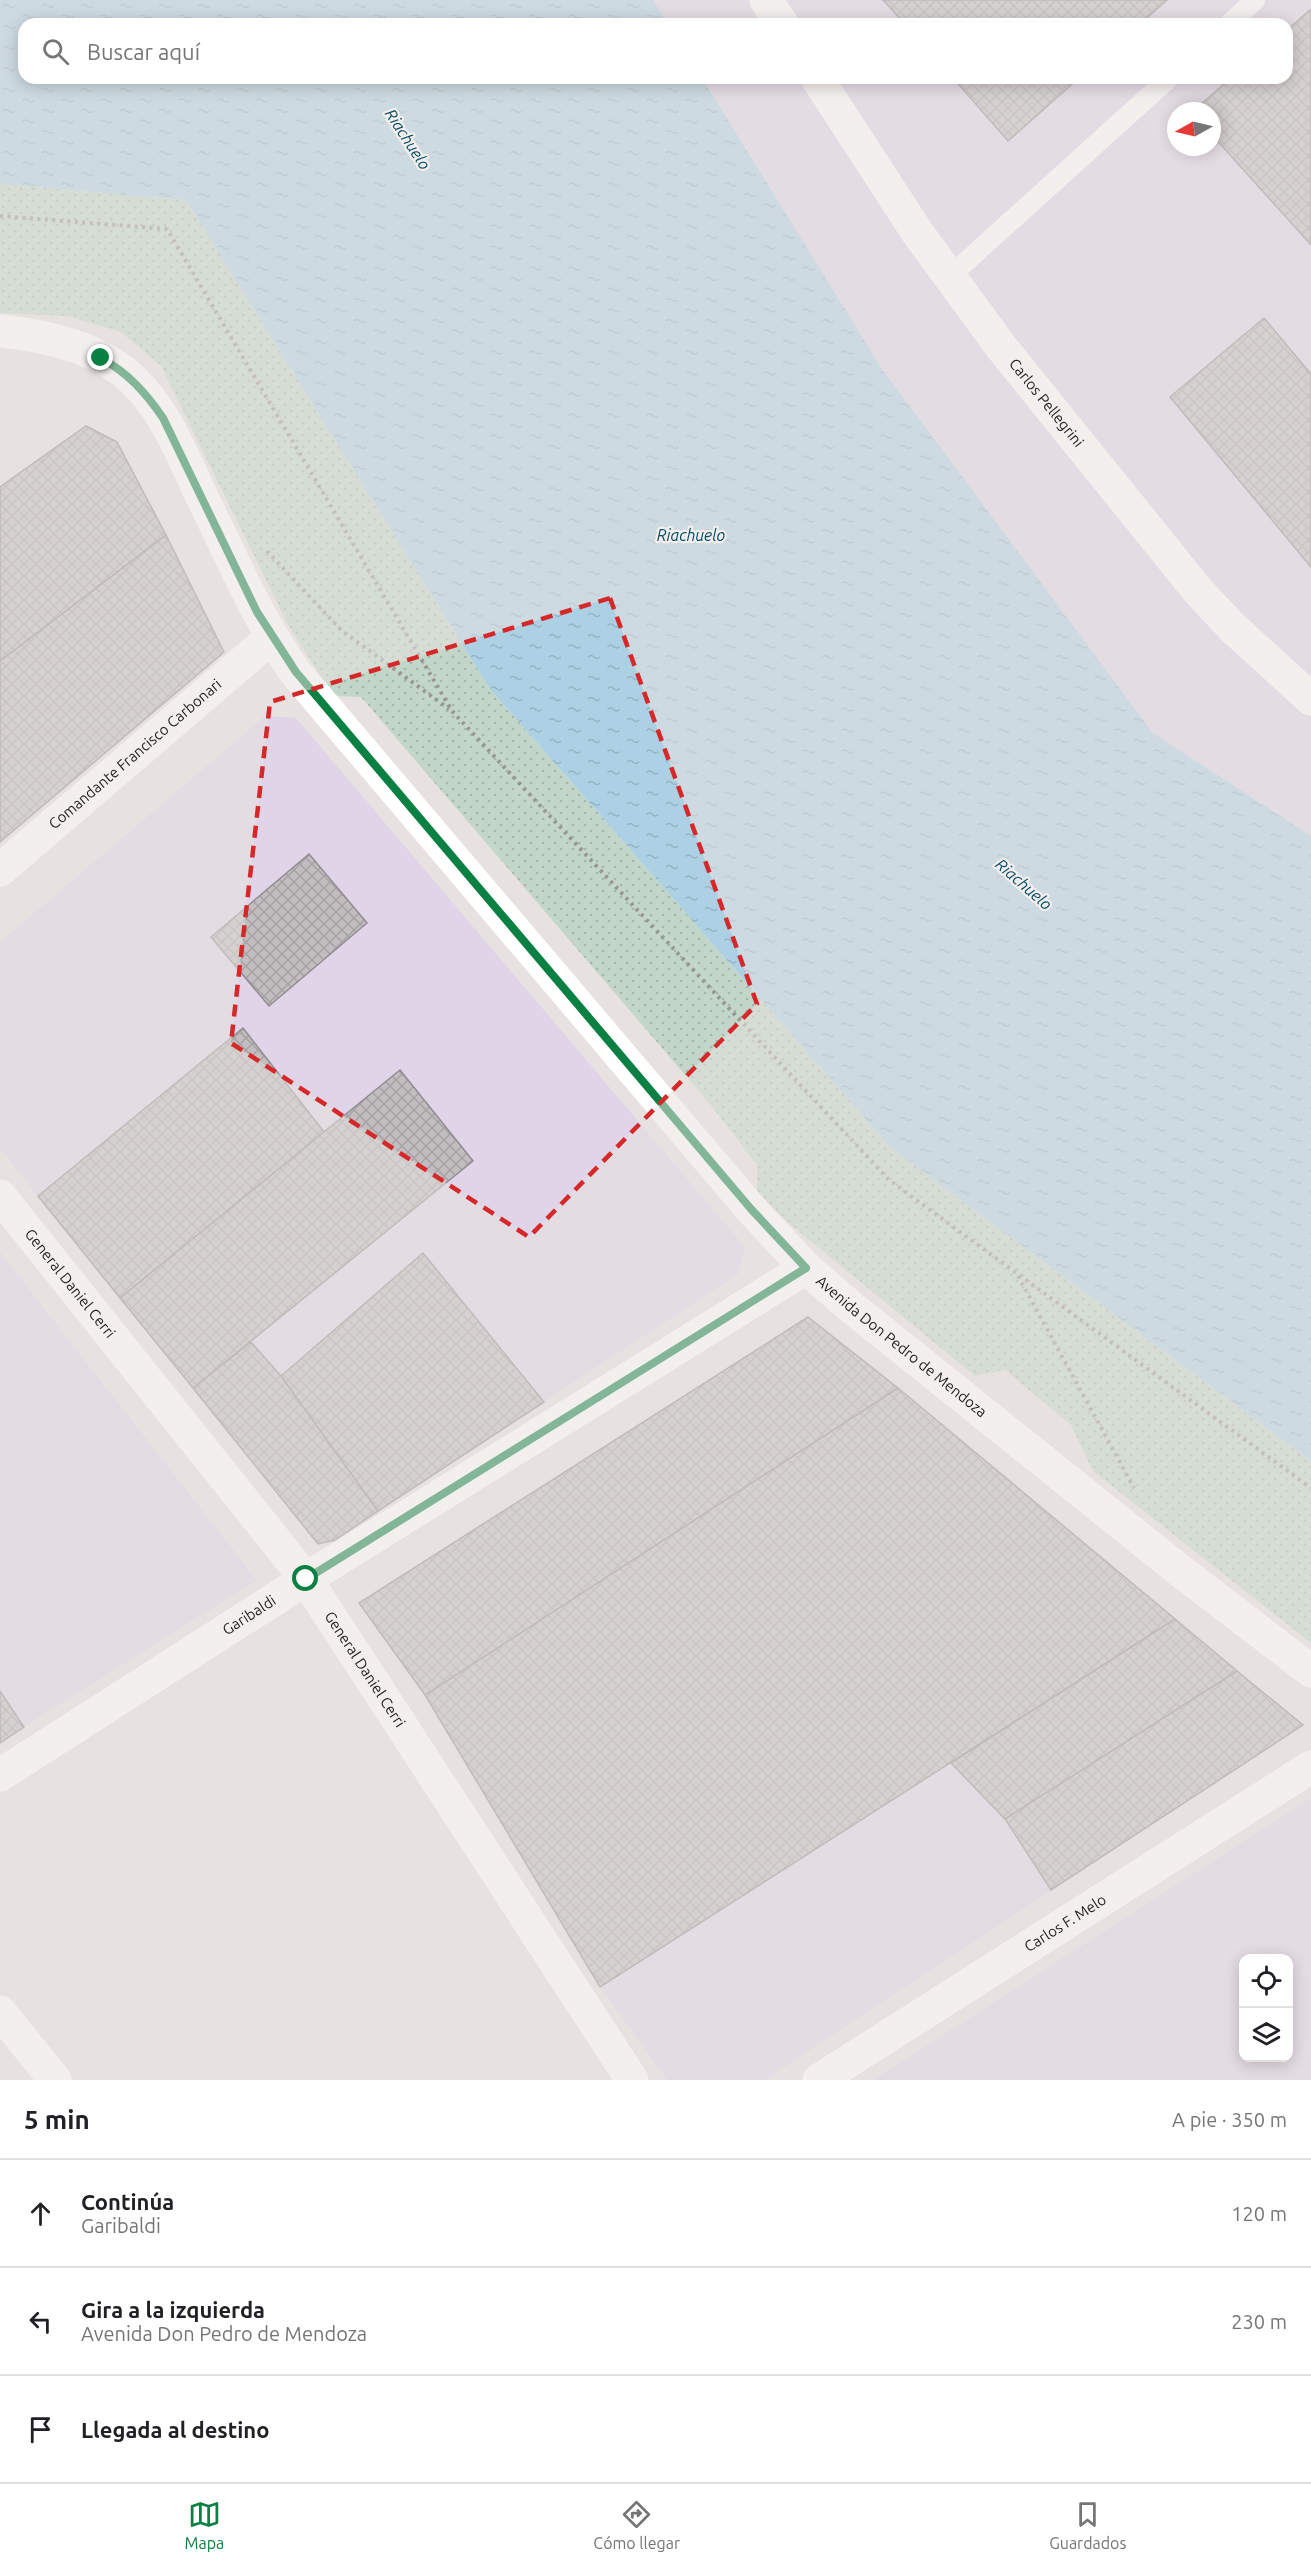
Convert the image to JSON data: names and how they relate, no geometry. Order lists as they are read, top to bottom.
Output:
{
  "streets": {
    "street": [
      "Carlos Pellegrini",
      "Comandante Francisco Carbonari",
      "General Daniel Cerri",
      "Avenida Don Pedro de Mendoza",
      "Garibaldi",
      "Carlos F. Melo"
    ]
  },
  "crossings": [
    ["Comandante Francisco Carbonari", "Avenida Don Pedro de Mendoza"],
    ["General Daniel Cerri", "Garibaldi"],
    ["Avenida Don Pedro de Mendoza", "Garibaldi"]
  ],
  "water": ["Riachuelo"],
  "north": "left",
  "page": {
    "search": "Buscar aquí",
    "heading": ["5 min", "A pie · 350 m"],
    "list": [
      ["Continúa", "Garibaldi", "120 m"],
      ["Gira a la izquierda", "Avenida Don Pedro de Mendoza", "230 m"],
      "Llegada al destino"
    ],
    "nav": ["Mapa", "Cómo llegar", "Guardados"]
  }
}
